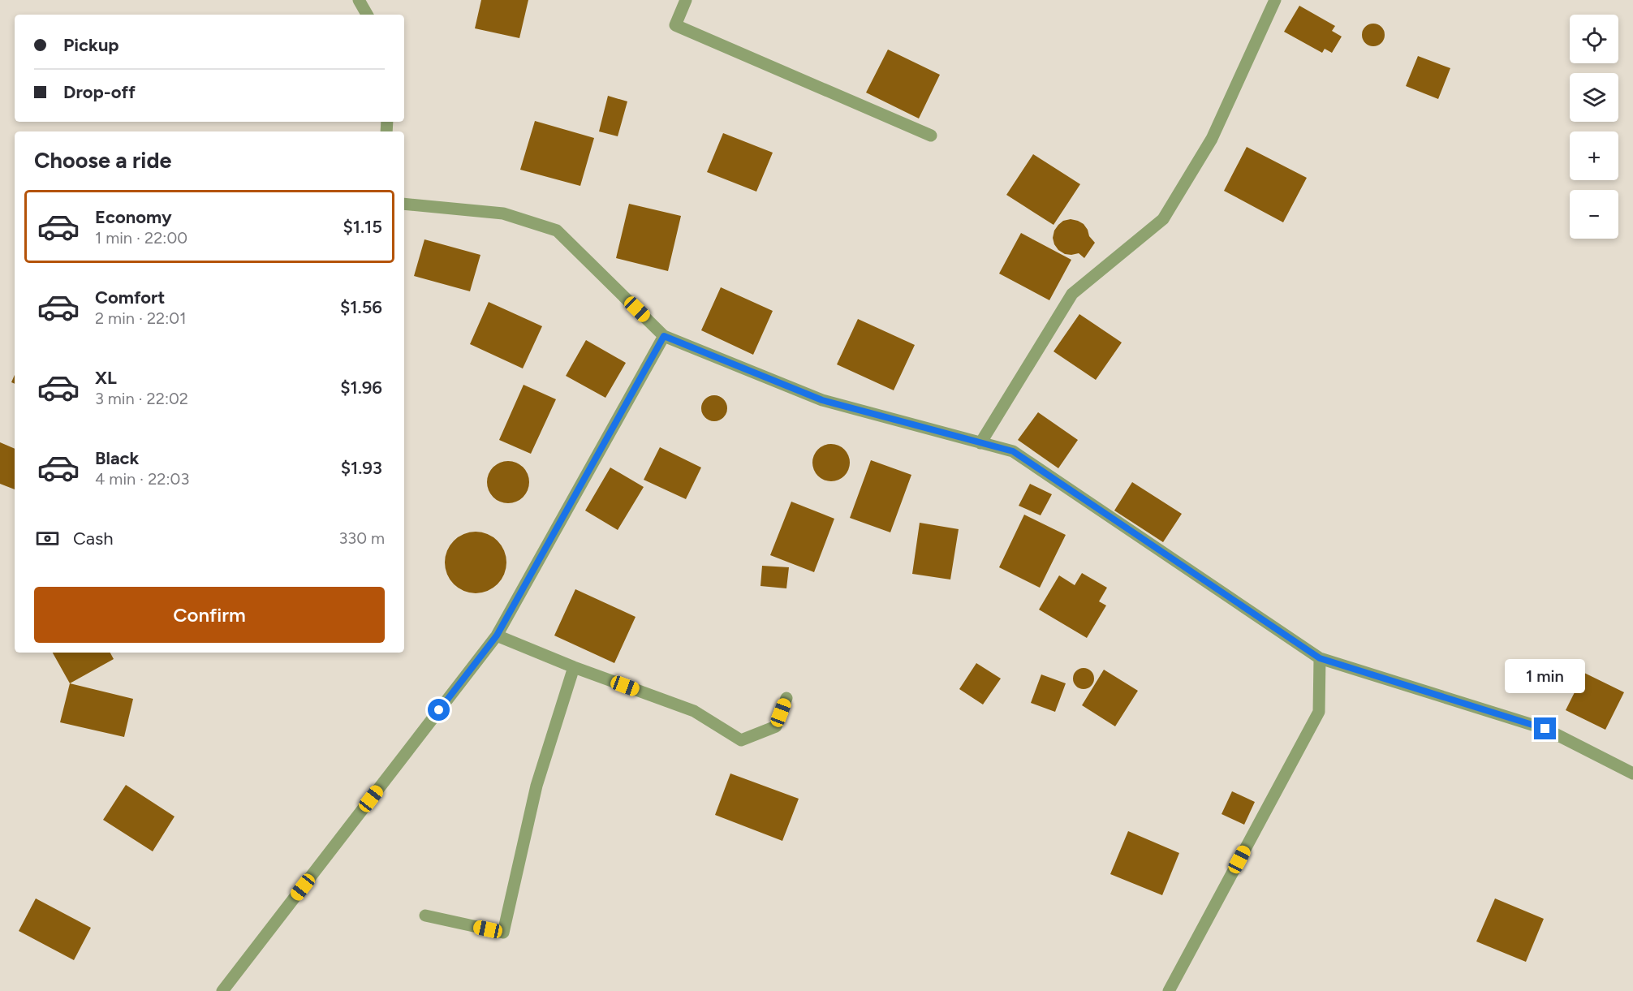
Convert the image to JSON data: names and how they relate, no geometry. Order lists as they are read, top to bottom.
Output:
{
  "page": {
    "map_buttons": ["+", "−"],
    "banner": ["Pickup", "Drop-off"],
    "heading": "Choose a ride",
    "list": [
      {
        "name": "Economy",
        "note": "1 min · 22:00",
        "value": "$1.15"
      },
      {
        "name": "Comfort",
        "note": "2 min · 22:01",
        "value": "$1.56"
      },
      {
        "name": "XL",
        "note": "3 min · 22:02",
        "value": "$1.96"
      },
      {
        "name": "Black",
        "note": "4 min · 22:03",
        "value": "$1.93"
      }
    ],
    "pay": ["Cash", "330 m"],
    "buttons": "Confirm",
    "bubble": "1 min"
  }
}
